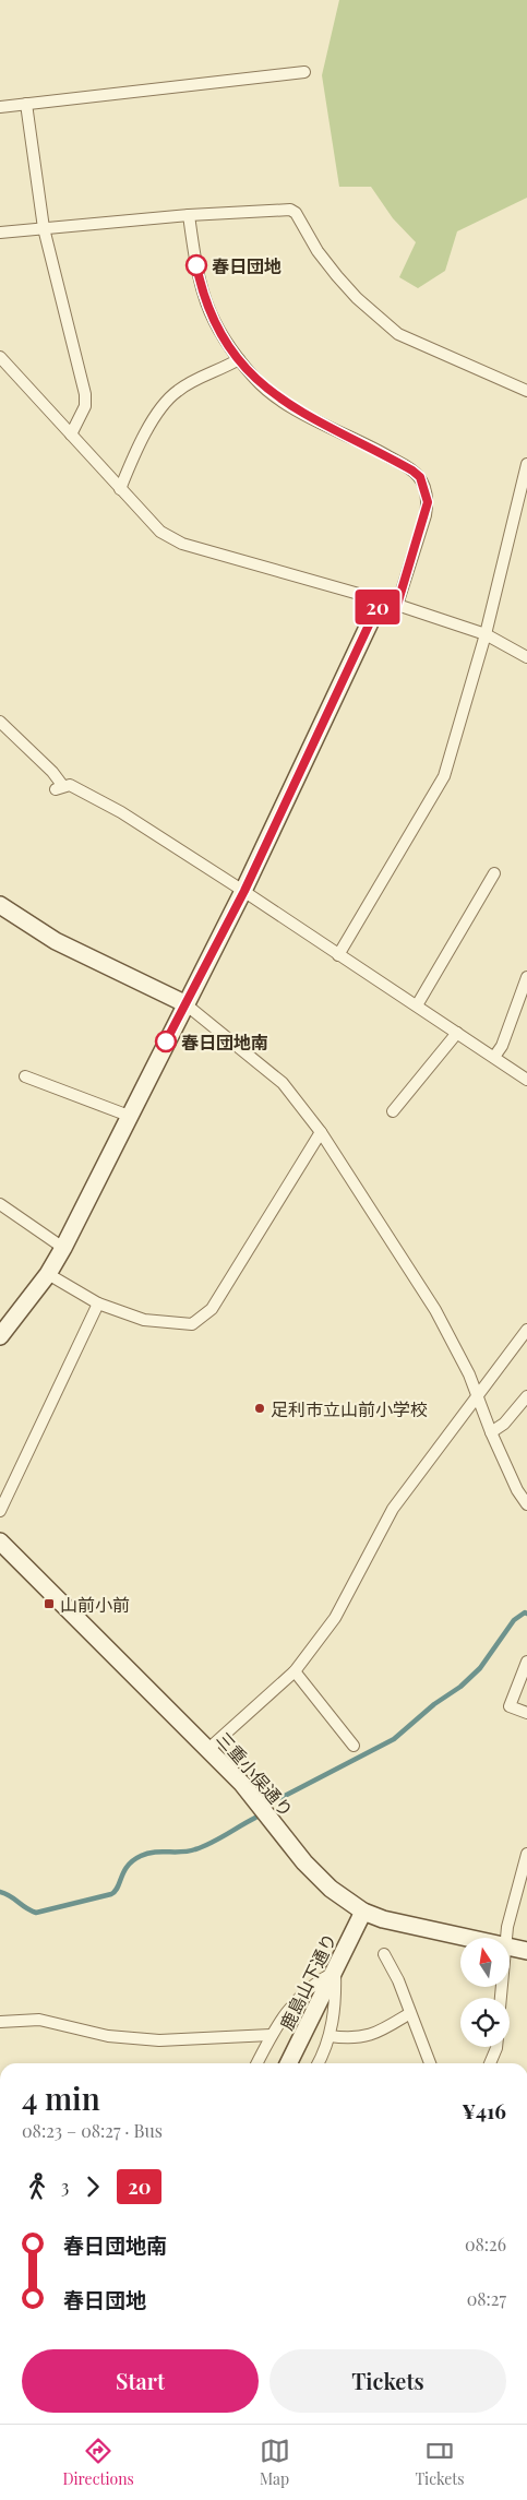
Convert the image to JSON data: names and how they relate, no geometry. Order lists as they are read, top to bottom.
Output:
{
  "streets": {
    "street": ["三重小俣通り", "鹿島山下通り"]
  },
  "crossings": [
    ["三重小俣通り", "鹿島山下通り"]
  ],
  "places": {
    "other": ["春日団地", "春日団地南", "足利市立山前小学校"],
    "transit": ["山前小前"]
  },
  "lines": ["bus line 20"],
  "north": "top",
  "page": {
    "on_map": "20",
    "heading": ["4 min", "08:23 – 08:27 · Bus", "¥416"],
    "legs": ["3", "20"],
    "list": [
      {
        "name": "春日団地南",
        "value": "08:26"
      },
      {
        "name": "春日団地",
        "value": "08:27"
      }
    ],
    "buttons": ["Start", "Tickets"],
    "tabs": ["Directions", "Map", "Tickets"]
  }
}
